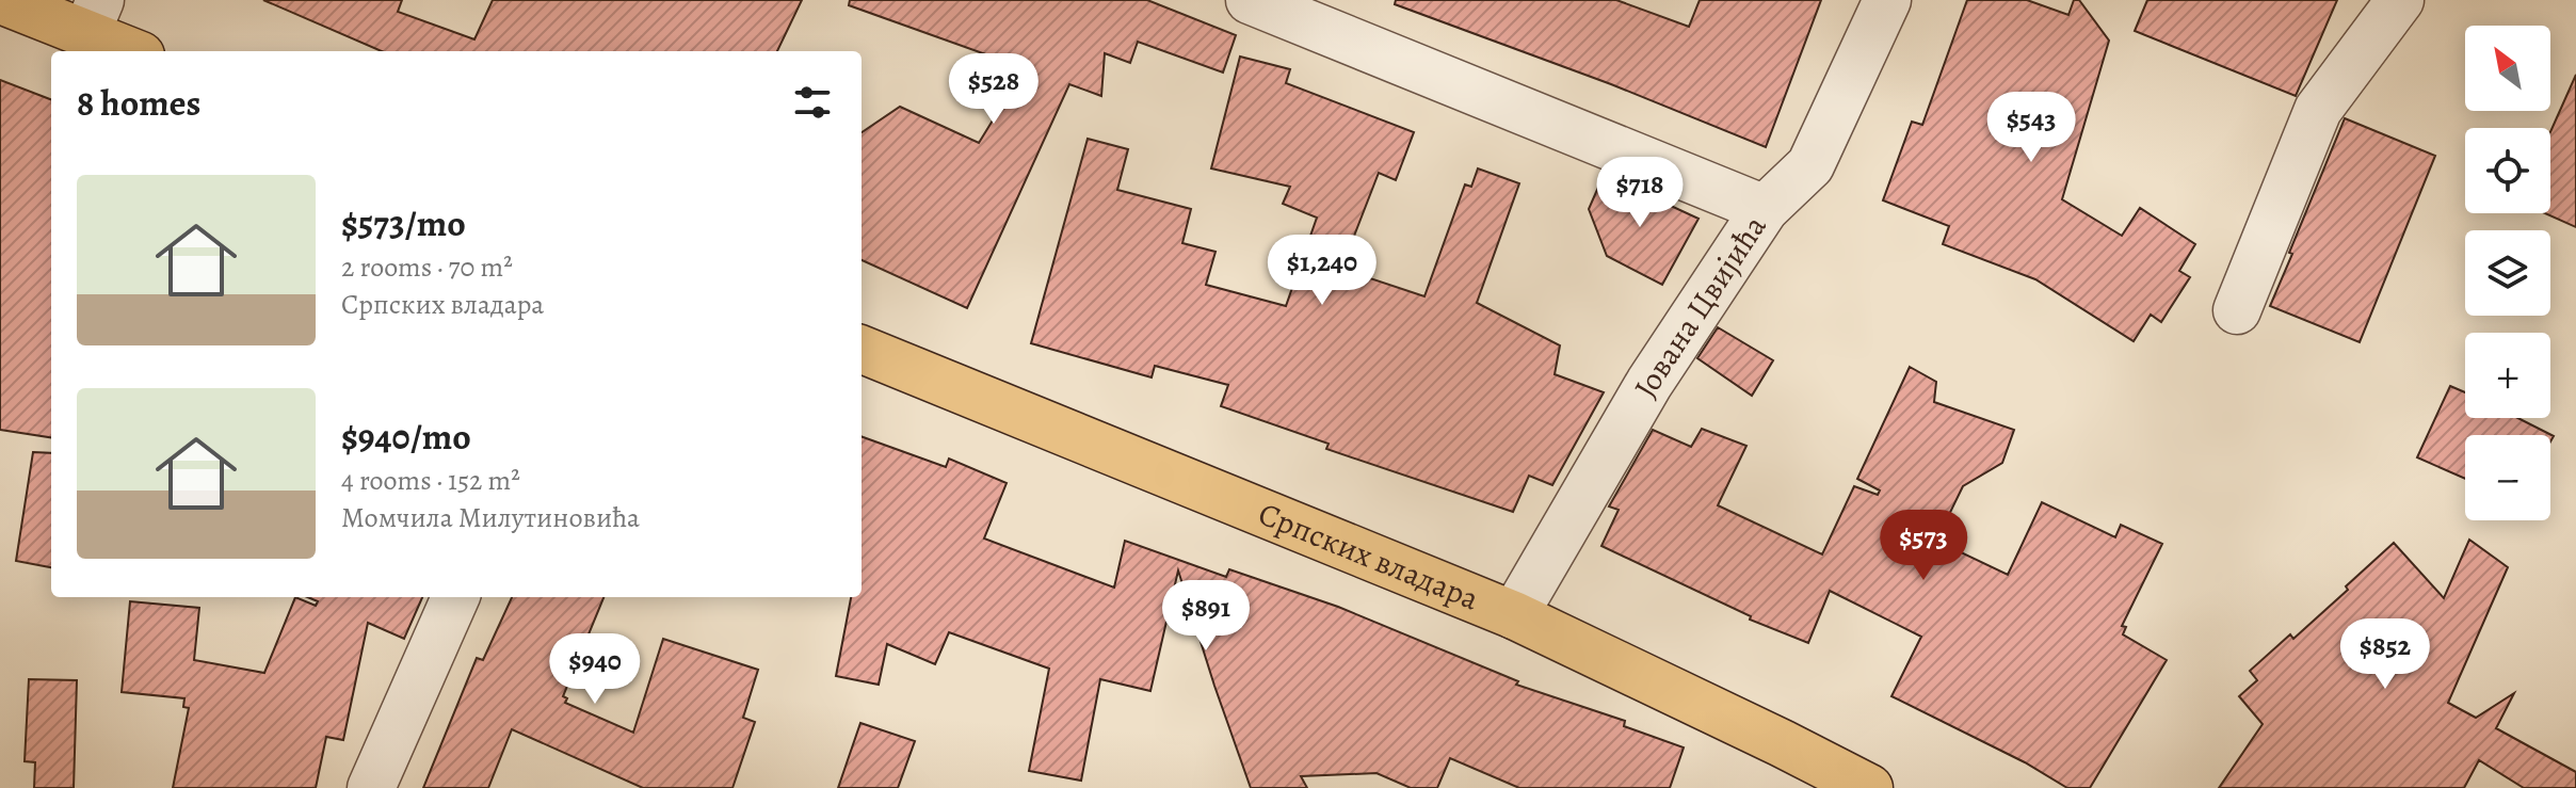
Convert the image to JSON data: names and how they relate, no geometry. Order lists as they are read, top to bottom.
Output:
{
  "streets": {
    "main road": ["Српских владара"],
    "street": ["Јована Цвијића"]
  },
  "crossings": [
    ["Јована Цвијића", "Српских владара"]
  ],
  "north": "top left",
  "page": {
    "map_buttons": ["+", "−"],
    "heading": "8 homes",
    "price": [
      "$528",
      "$543",
      "$718",
      "$1,240",
      "$573",
      "$891",
      "$852",
      "$940"
    ],
    "list": [
      {
        "name": "$573/mo",
        "note": "2 rooms · 70 m² · Српских владара"
      },
      {
        "name": "$940/mo",
        "note": "4 rooms · 152 m² · Момчила Милутиновића"
      }
    ]
  }
}
